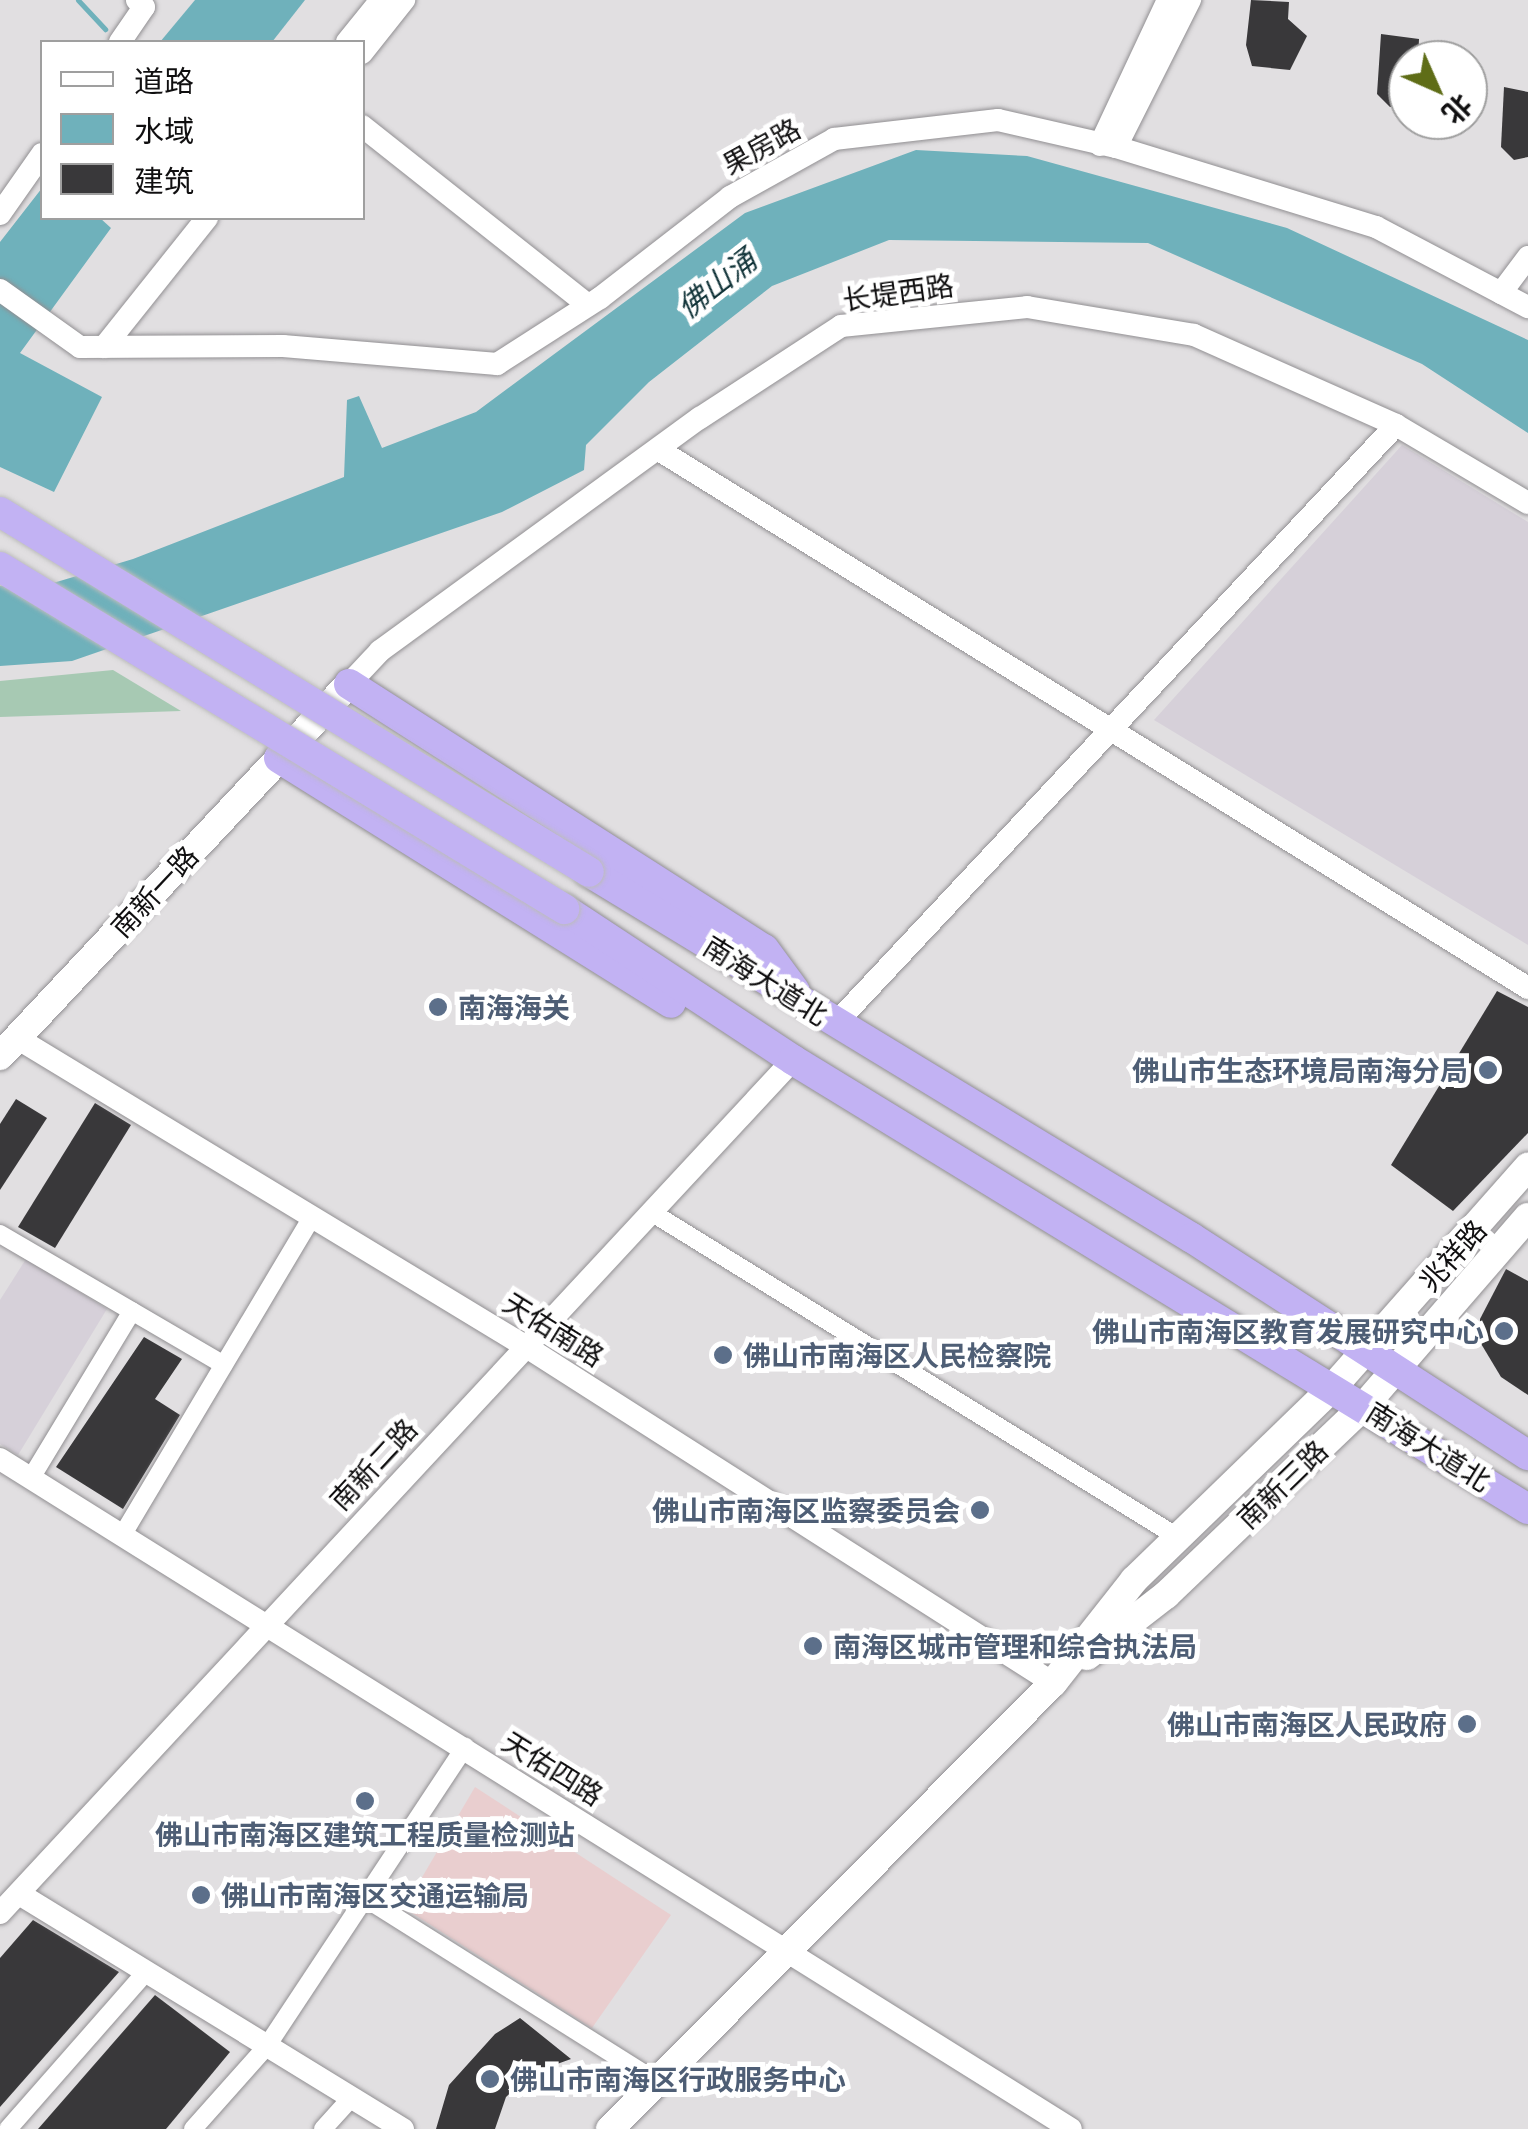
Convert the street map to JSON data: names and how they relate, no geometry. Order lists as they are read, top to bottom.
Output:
{
  "streets": {
    "highway": ["南海大道北"],
    "main road": ["南新一路", "兆祥路", "南新三路"],
    "street": [
      "果房路",
      "长堤西路",
      "天佑南路",
      "南新二路",
      "天佑四路"
    ]
  },
  "crossings": [
    ["长堤西路", "南新一路"],
    ["南新一路", "天佑南路"],
    ["南海大道北", "兆祥路"],
    ["南海大道北", "南新二路"],
    ["南海大道北", "南新三路"],
    ["兆祥路", "南新三路"],
    ["天佑南路", "南新二路"],
    ["天佑南路", "南新三路"],
    ["南新二路", "天佑四路"],
    ["南新三路", "天佑四路"]
  ],
  "water": ["佛山涌"],
  "places": [
    "南海海关",
    "佛山市生态环境局南海分局",
    "佛山市南海区教育发展研究中心",
    "佛山市南海区人民检察院",
    "佛山市南海区监察委员会",
    "南海区城市管理和综合执法局",
    "佛山市南海区人民政府",
    "佛山市南海区建筑工程质量检测站",
    "佛山市南海区交通运输局",
    "佛山市南海区行政服务中心"
  ],
  "legend": ["道路", "水域", "建筑"],
  "north": "bottom right"
}
